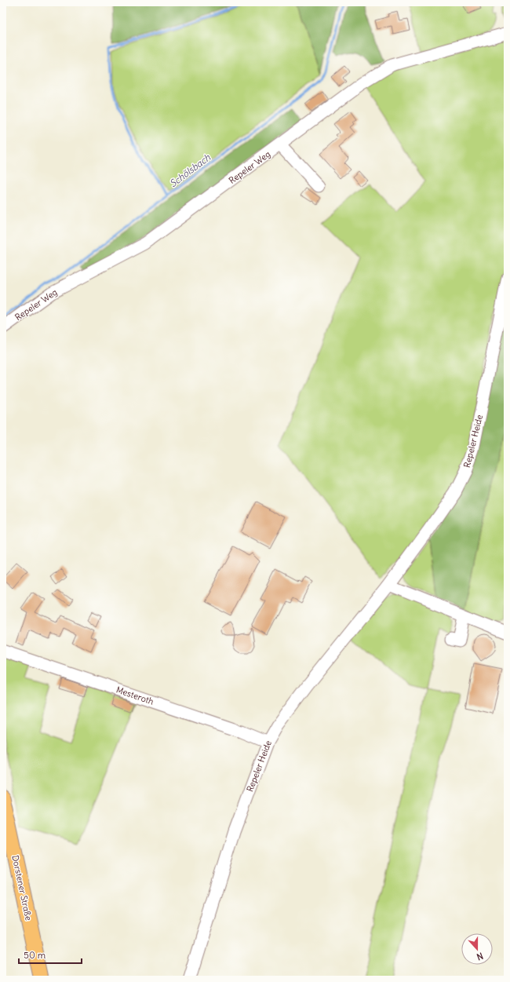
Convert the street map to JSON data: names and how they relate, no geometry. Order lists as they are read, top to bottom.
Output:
{
  "streets": {
    "main road": ["Dorstener Straße"],
    "street": ["Repeler Weg", "Repeler Heide", "Mesteroth"]
  },
  "crossings": [
    ["Repeler Heide", "Mesteroth"]
  ],
  "water": ["Schölsbach"],
  "scale_bar": "50 m",
  "north": "bottom"
}
